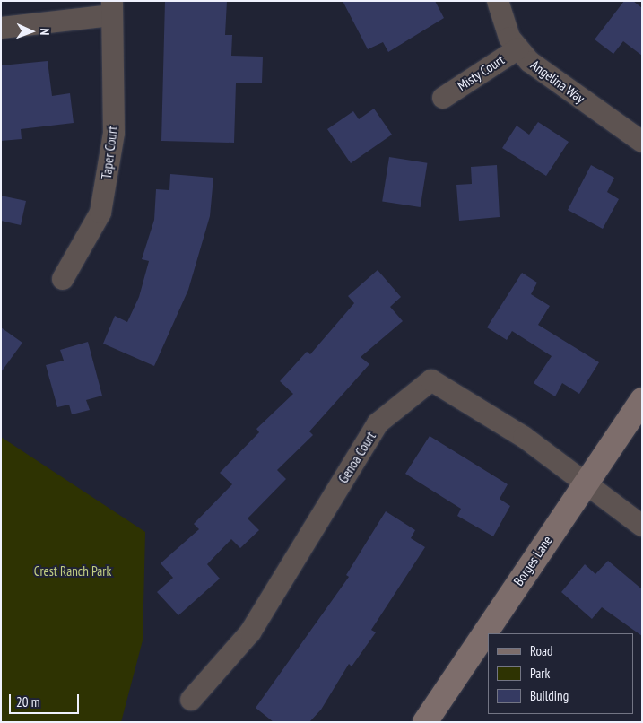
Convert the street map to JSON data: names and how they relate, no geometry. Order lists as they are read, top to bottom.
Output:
{
  "streets": {
    "street": [
      "Misty Court",
      "Angelina Way",
      "Taper Court",
      "Genoa Court",
      "Borges Lane"
    ]
  },
  "crossings": [
    ["Misty Court", "Angelina Way"],
    ["Genoa Court", "Borges Lane"]
  ],
  "parks": ["Crest Ranch Park"],
  "legend": ["Road", "Park", "Building"],
  "scale_bar": "20 m",
  "north": "right"
}
